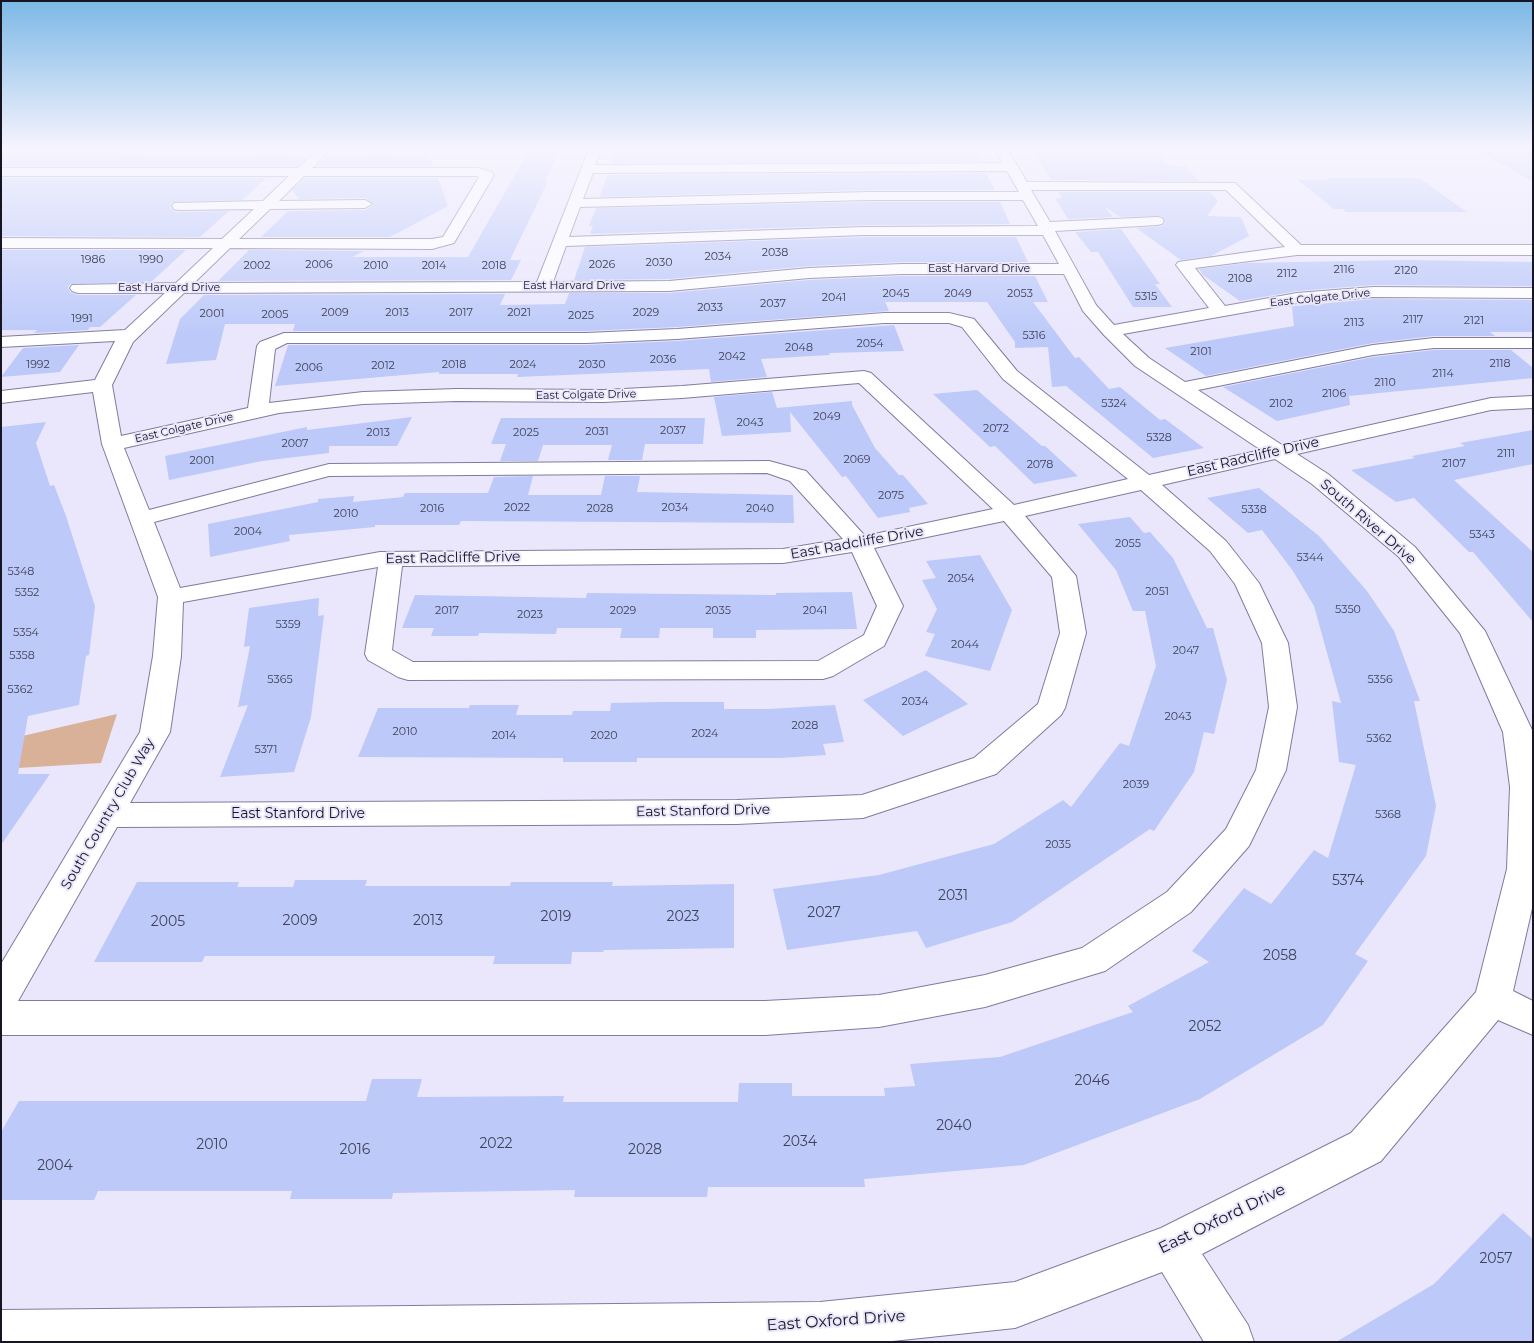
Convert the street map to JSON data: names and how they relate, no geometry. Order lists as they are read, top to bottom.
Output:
{
  "streets": {
    "street": [
      "East Harvard Drive",
      "East Colgate Drive",
      "East Radcliffe Drive",
      "South River Drive",
      "East Stanford Drive",
      "South Country Club Way",
      "East Oxford Drive"
    ]
  },
  "crossings": [
    ["East Harvard Drive", "South River Drive"],
    ["East Colgate Drive", "East Radcliffe Drive"],
    ["East Colgate Drive", "South River Drive"],
    ["East Colgate Drive", "East Stanford Drive"],
    ["East Colgate Drive", "South Country Club Way"],
    ["East Radcliffe Drive", "South River Drive"],
    ["East Radcliffe Drive", "East Stanford Drive"],
    ["East Radcliffe Drive", "South Country Club Way"],
    ["South River Drive", "East Oxford Drive"],
    ["East Stanford Drive", "South Country Club Way"]
  ],
  "house_numbers": [
    "2038",
    "2034",
    "1986",
    "1990",
    "2030",
    "2006",
    "2026",
    "2002",
    "2010",
    "2014",
    "2018",
    "2116",
    "2120",
    "2112",
    "2108",
    "2045",
    "2049",
    "2053",
    "5315",
    "2041",
    "2037",
    "2033",
    "2009",
    "2013",
    "2017",
    "2021",
    "2029",
    "2001",
    "2005",
    "2025",
    "1991",
    "2117",
    "2121",
    "2113",
    "5316",
    "2054",
    "2048",
    "2101",
    "2042",
    "2036",
    "2118",
    "1992",
    "2018",
    "2024",
    "2030",
    "2012",
    "2006",
    "2114",
    "2110",
    "2106",
    "5324",
    "2102",
    "2049",
    "2043",
    "2072",
    "2037",
    "2031",
    "2013",
    "2025",
    "5328",
    "2007",
    "2111",
    "2069",
    "2001",
    "2107",
    "2078",
    "2075",
    "2022",
    "2034",
    "2016",
    "2028",
    "2040",
    "5338",
    "2010",
    "2004",
    "5343",
    "2055",
    "5344",
    "5348",
    "2054",
    "2051",
    "5352",
    "5350",
    "2017",
    "2029",
    "2035",
    "2041",
    "2023",
    "5359",
    "5354",
    "2044",
    "2047",
    "5358",
    "5365",
    "5356",
    "5362",
    "2034",
    "2043",
    "2028",
    "2010",
    "2024",
    "2014",
    "2020",
    "5362",
    "5371",
    "2039",
    "5368",
    "2035",
    "5374",
    "2031",
    "2027",
    "2019",
    "2023",
    "2009",
    "2013",
    "2005",
    "2058",
    "2052",
    "2046",
    "2040",
    "2034",
    "2022",
    "2010",
    "2016",
    "2028",
    "2004",
    "2057"
  ]
}
